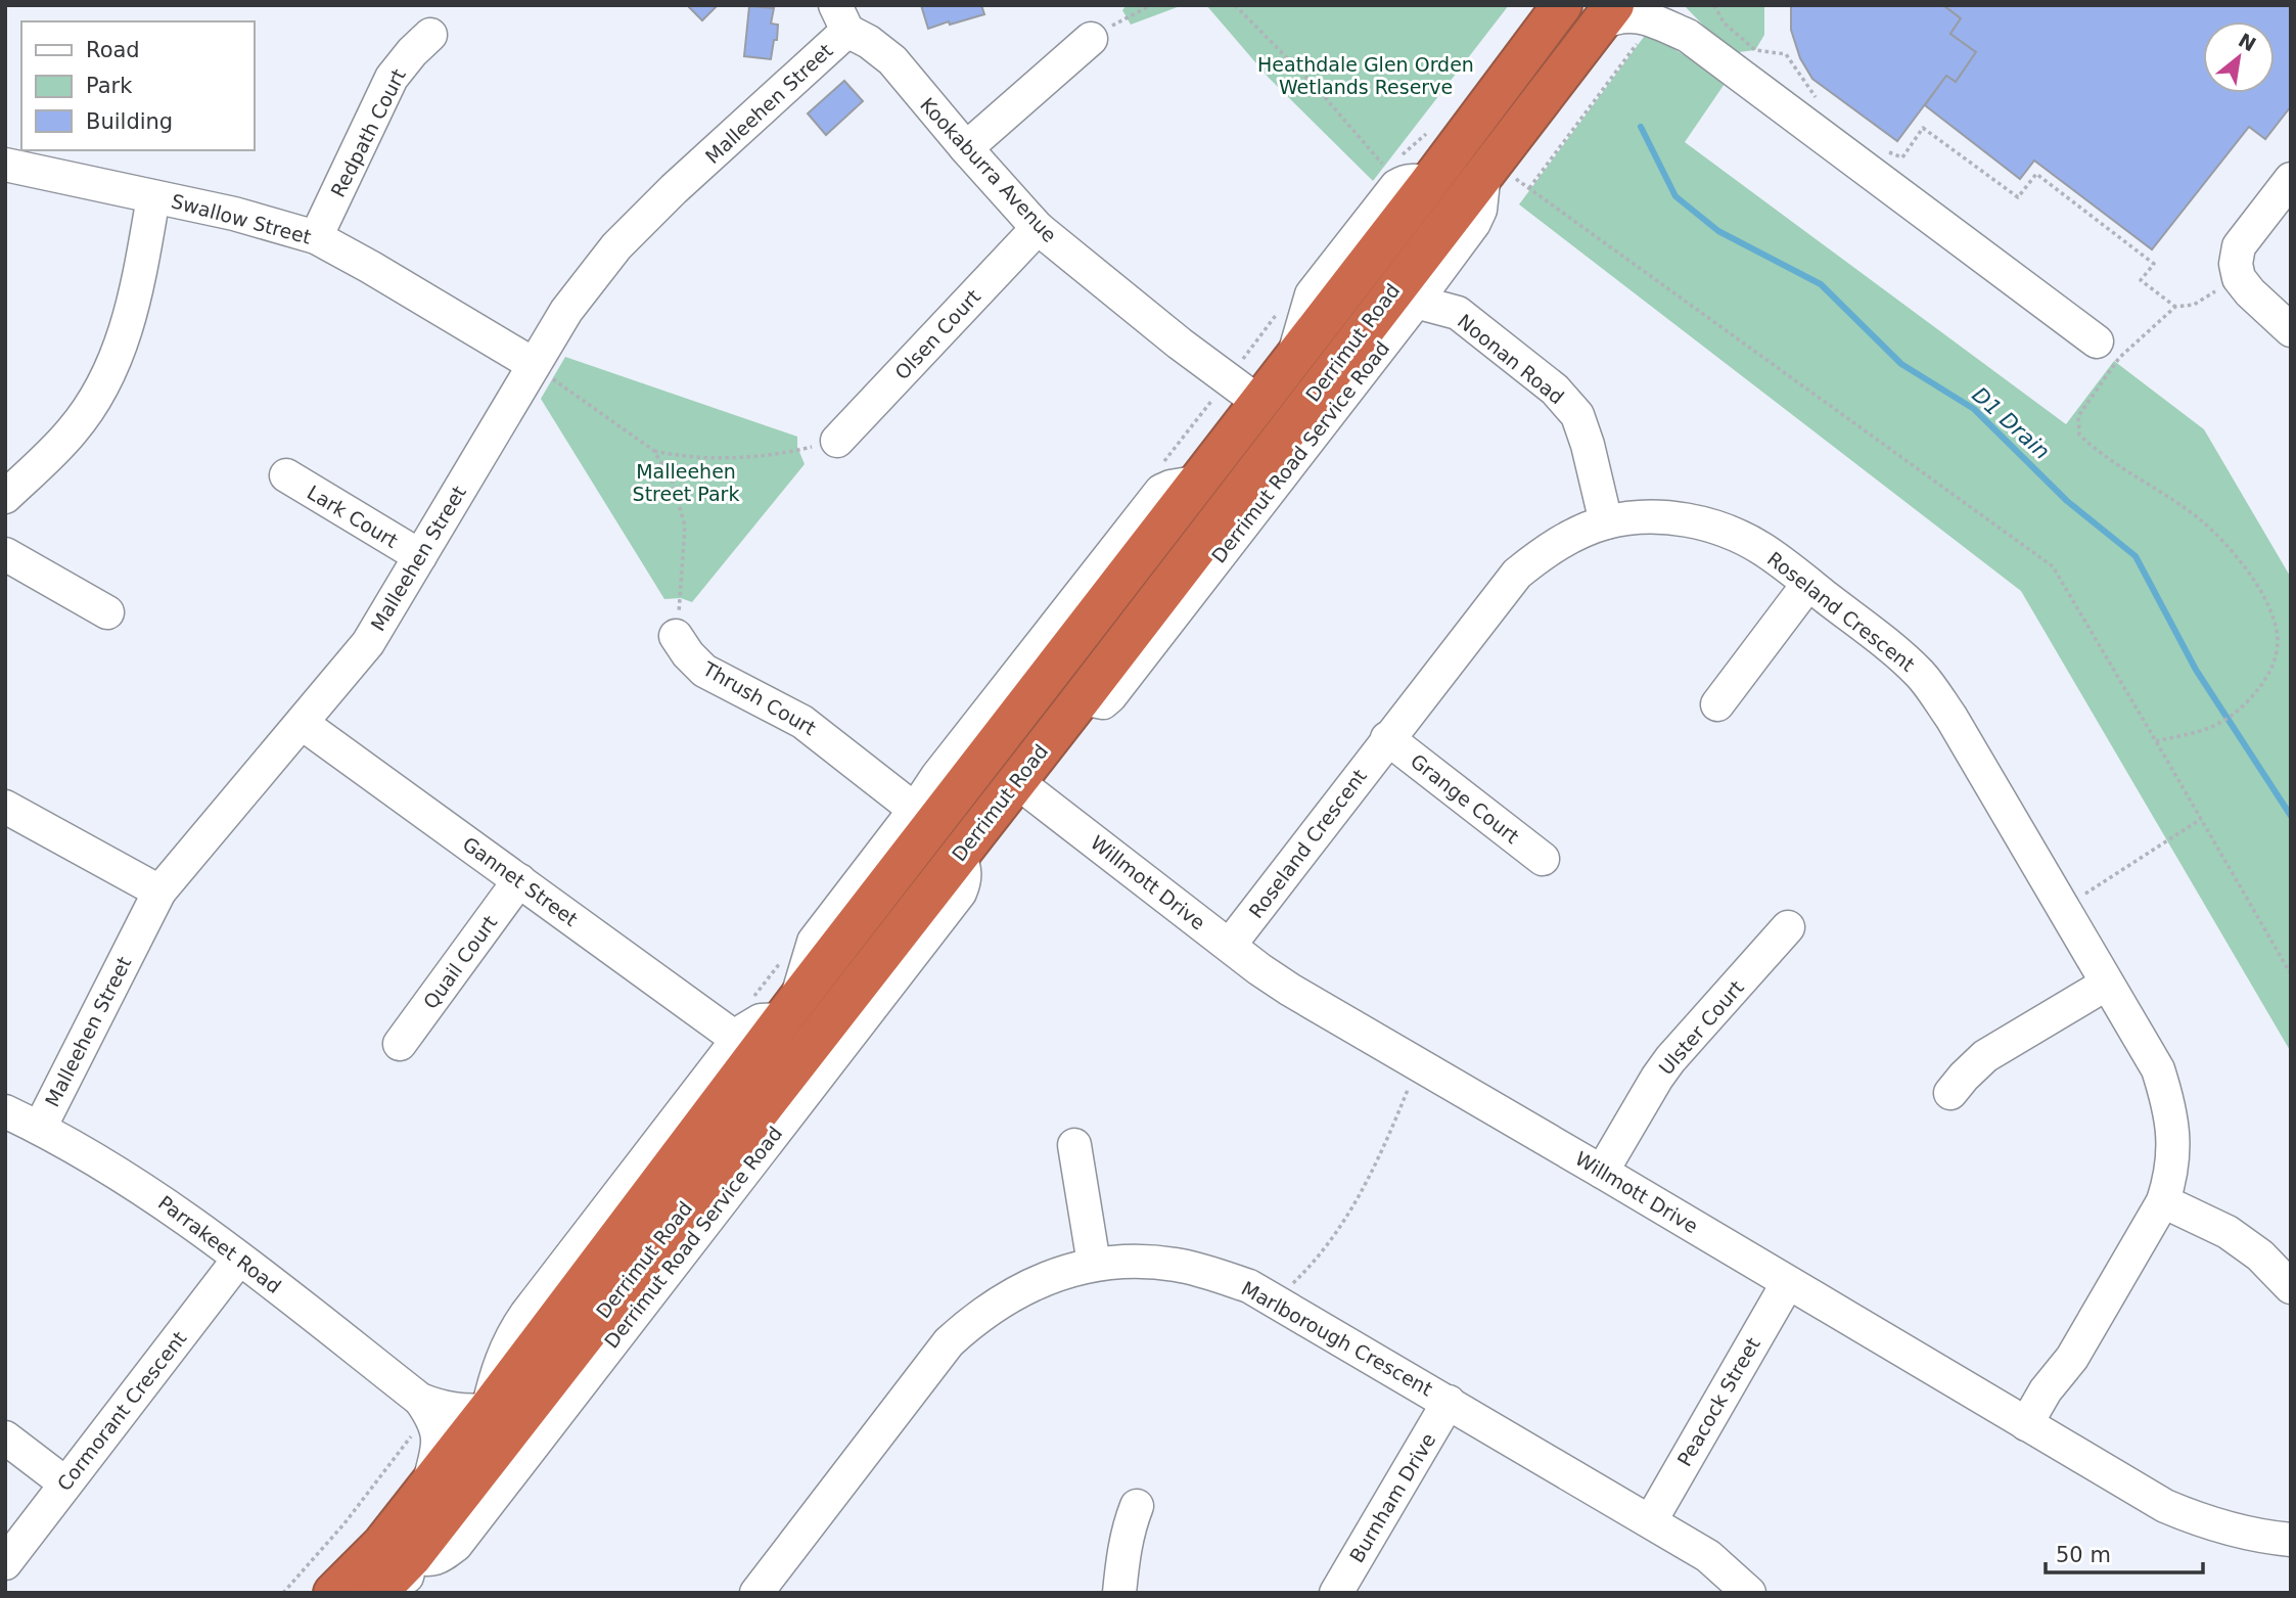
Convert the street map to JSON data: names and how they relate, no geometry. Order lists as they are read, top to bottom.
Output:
{
  "streets": {
    "highway": ["Derrimut Road"],
    "street": [
      "Malleehen Street",
      "Redpath Court",
      "Kookaburra Avenue",
      "Swallow Street",
      "Olsen Court",
      "Noonan Road",
      "Derrimut Road Service Road",
      "Lark Court",
      "Roseland Crescent",
      "Thrush Court",
      "Grange Court",
      "Gannet Street",
      "Willmott Drive",
      "Quail Court",
      "Ulster Court",
      "Parrakeet Road",
      "Marlborough Crescent",
      "Peacock Street",
      "Cormorant Crescent",
      "Burnham Drive"
    ]
  },
  "crossings": [
    ["Malleehen Street", "Kookaburra Avenue"],
    ["Malleehen Street", "Swallow Street"],
    ["Malleehen Street", "Lark Court"],
    ["Malleehen Street", "Gannet Street"],
    ["Malleehen Street", "Parrakeet Road"],
    ["Redpath Court", "Swallow Street"],
    ["Kookaburra Avenue", "Olsen Court"],
    ["Kookaburra Avenue", "Derrimut Road"],
    ["Derrimut Road", "Derrimut Road Service Road"],
    ["Derrimut Road", "Gannet Street"],
    ["Derrimut Road", "Willmott Drive"],
    ["Derrimut Road", "Parrakeet Road"],
    ["Noonan Road", "Derrimut Road Service Road"],
    ["Noonan Road", "Roseland Crescent"],
    ["Roseland Crescent", "Grange Court"],
    ["Roseland Crescent", "Willmott Drive"],
    ["Gannet Street", "Quail Court"],
    ["Willmott Drive", "Ulster Court"],
    ["Willmott Drive", "Peacock Street"],
    ["Parrakeet Road", "Cormorant Crescent"],
    ["Marlborough Crescent", "Peacock Street"],
    ["Marlborough Crescent", "Burnham Drive"]
  ],
  "water": ["D1 Drain"],
  "parks": ["Heathdale Glen Orden Wetlands Reserve", "Malleehen Street Park"],
  "legend": ["Road", "Park", "Building"],
  "scale_bar": "50 m",
  "north": "top right"
}
